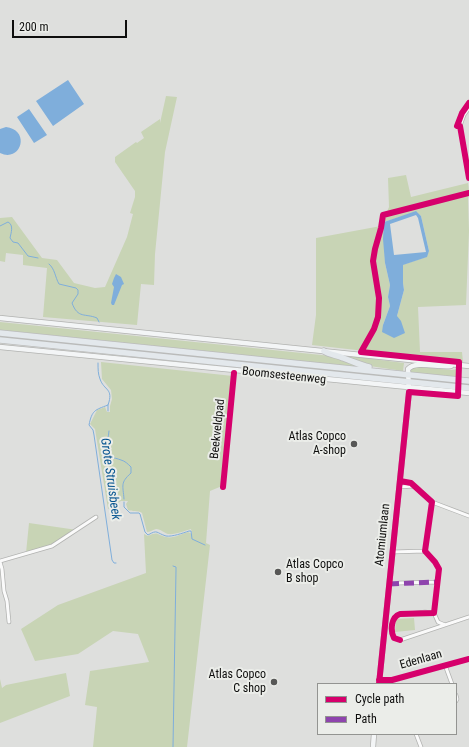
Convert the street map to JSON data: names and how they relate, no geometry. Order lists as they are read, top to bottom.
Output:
{
  "streets": {
    "main road": ["Boomsesteenweg", "Atomiumlaan"],
    "street": ["Edenlaan"],
    "cycle path": ["Beekveldpad"]
  },
  "crossings": [
    ["Boomsesteenweg", "Atomiumlaan"],
    ["Atomiumlaan", "Edenlaan"]
  ],
  "water": ["Grote Struisbeek"],
  "places": ["Atlas Copco A-shop", "Atlas Copco B shop", "Atlas Copco C shop"],
  "legend": ["Cycle path", "Path"],
  "scale_bar": "200 m"
}
